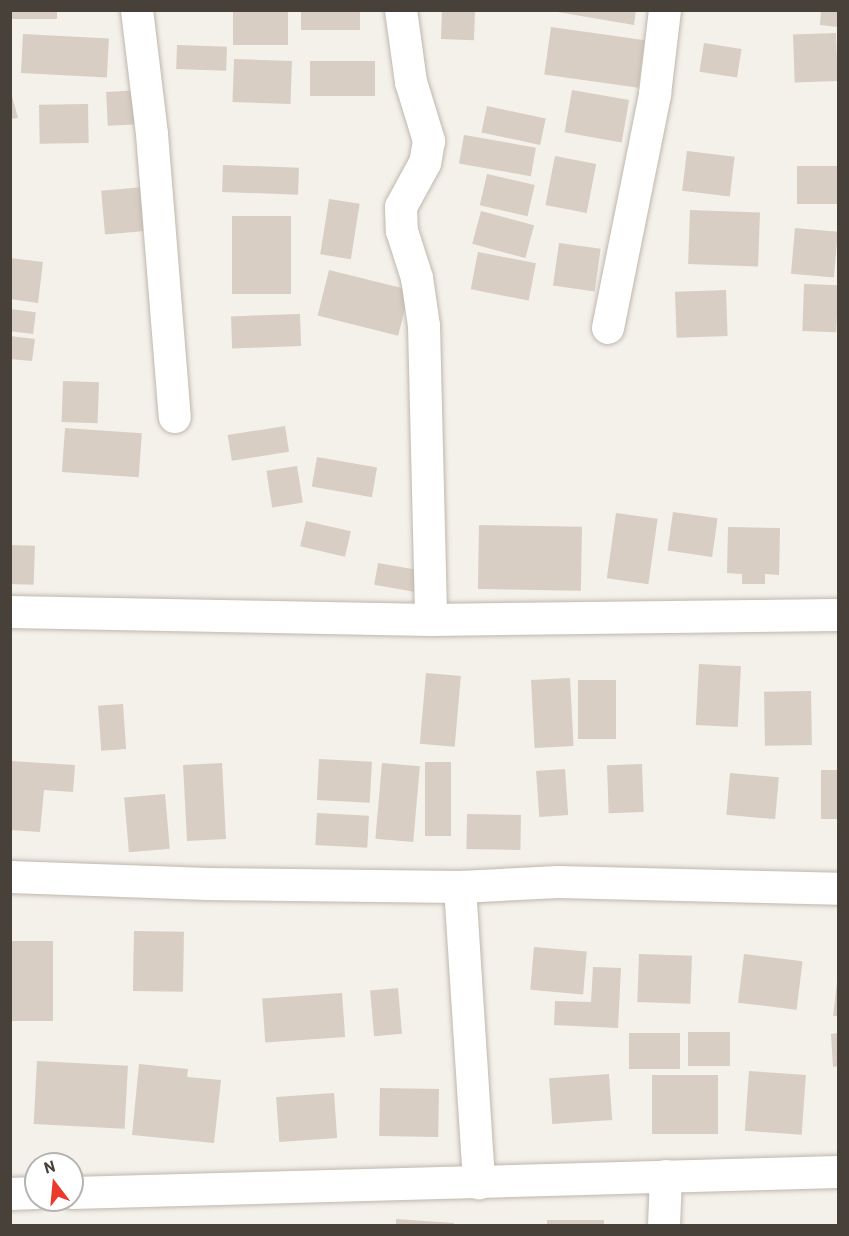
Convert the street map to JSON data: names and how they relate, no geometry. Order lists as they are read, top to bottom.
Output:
{
  "north": "top"
}
